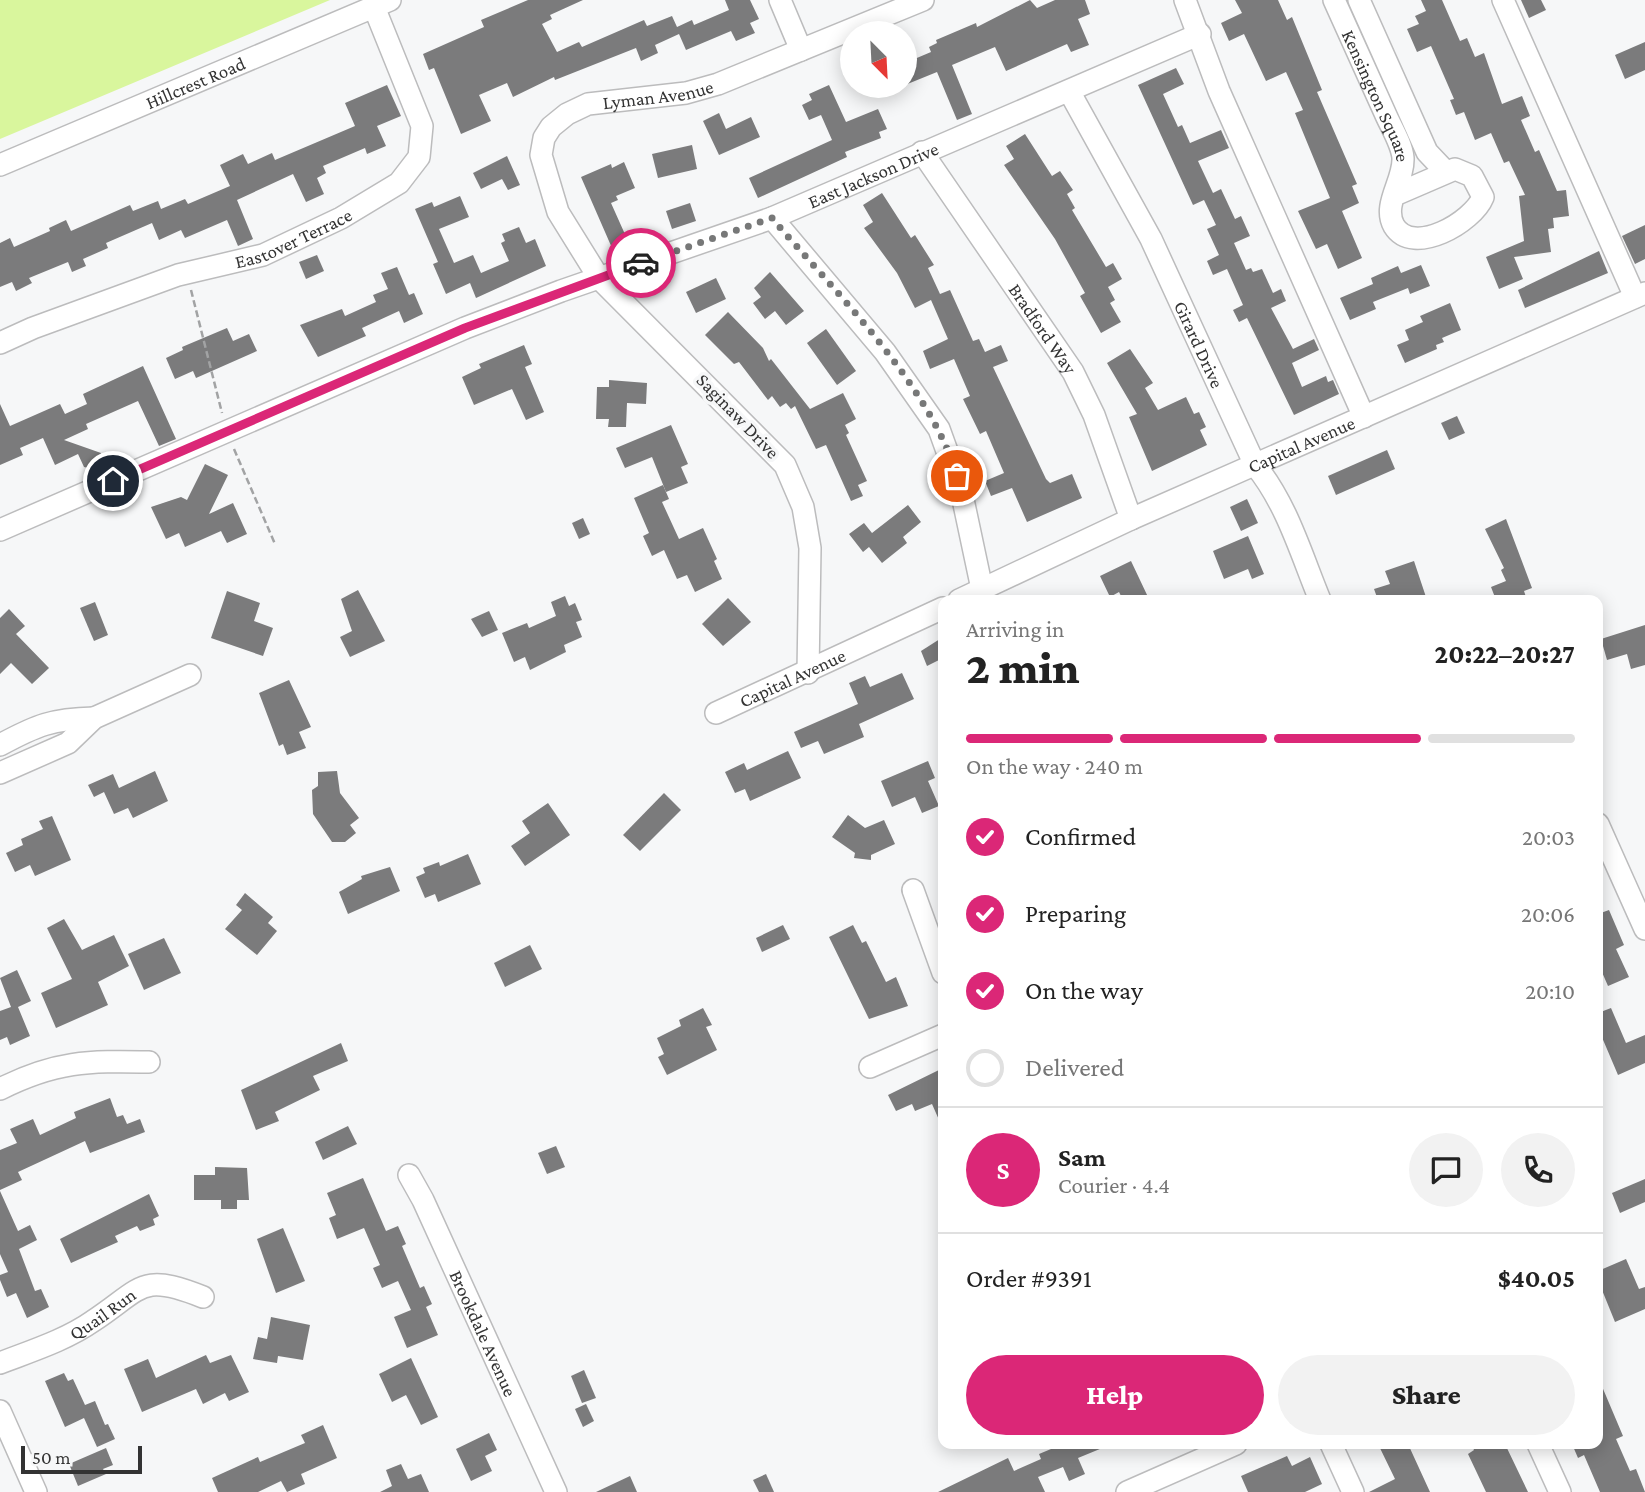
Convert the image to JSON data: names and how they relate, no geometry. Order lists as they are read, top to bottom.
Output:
{
  "streets": {
    "street": [
      "Hillcrest Road",
      "Lyman Avenue",
      "Kensington Square",
      "East Jackson Drive",
      "Eastover Terrace",
      "Bradford Way",
      "Girard Drive",
      "Saginaw Drive",
      "Capital Avenue",
      "Quail Run",
      "Brookdale Avenue"
    ]
  },
  "crossings": [
    ["Hillcrest Road", "Eastover Terrace"],
    ["Lyman Avenue", "East Jackson Drive"],
    ["Lyman Avenue", "Saginaw Drive"],
    ["East Jackson Drive", "Bradford Way"],
    ["East Jackson Drive", "Girard Drive"],
    ["East Jackson Drive", "Saginaw Drive"],
    ["Bradford Way", "Capital Avenue"],
    ["Girard Drive", "Capital Avenue"],
    ["Saginaw Drive", "Capital Avenue"]
  ],
  "scale_bar": "50 m",
  "north": "bottom right",
  "page": {
    "heading": ["2 min", "Arriving in", "20:22–20:27"],
    "panel": [
      "Sam",
      "Courier · 4.4",
      "Order #9391",
      "$40.05"
    ],
    "bar": "On the way · 240 m",
    "list": [
      ["Confirmed", "20:03"],
      ["Preparing", "20:06"],
      ["On the way", "20:10"],
      "Delivered"
    ],
    "round": "S",
    "buttons": ["Help", "Share"],
    "scale": "50 m"
  }
}
